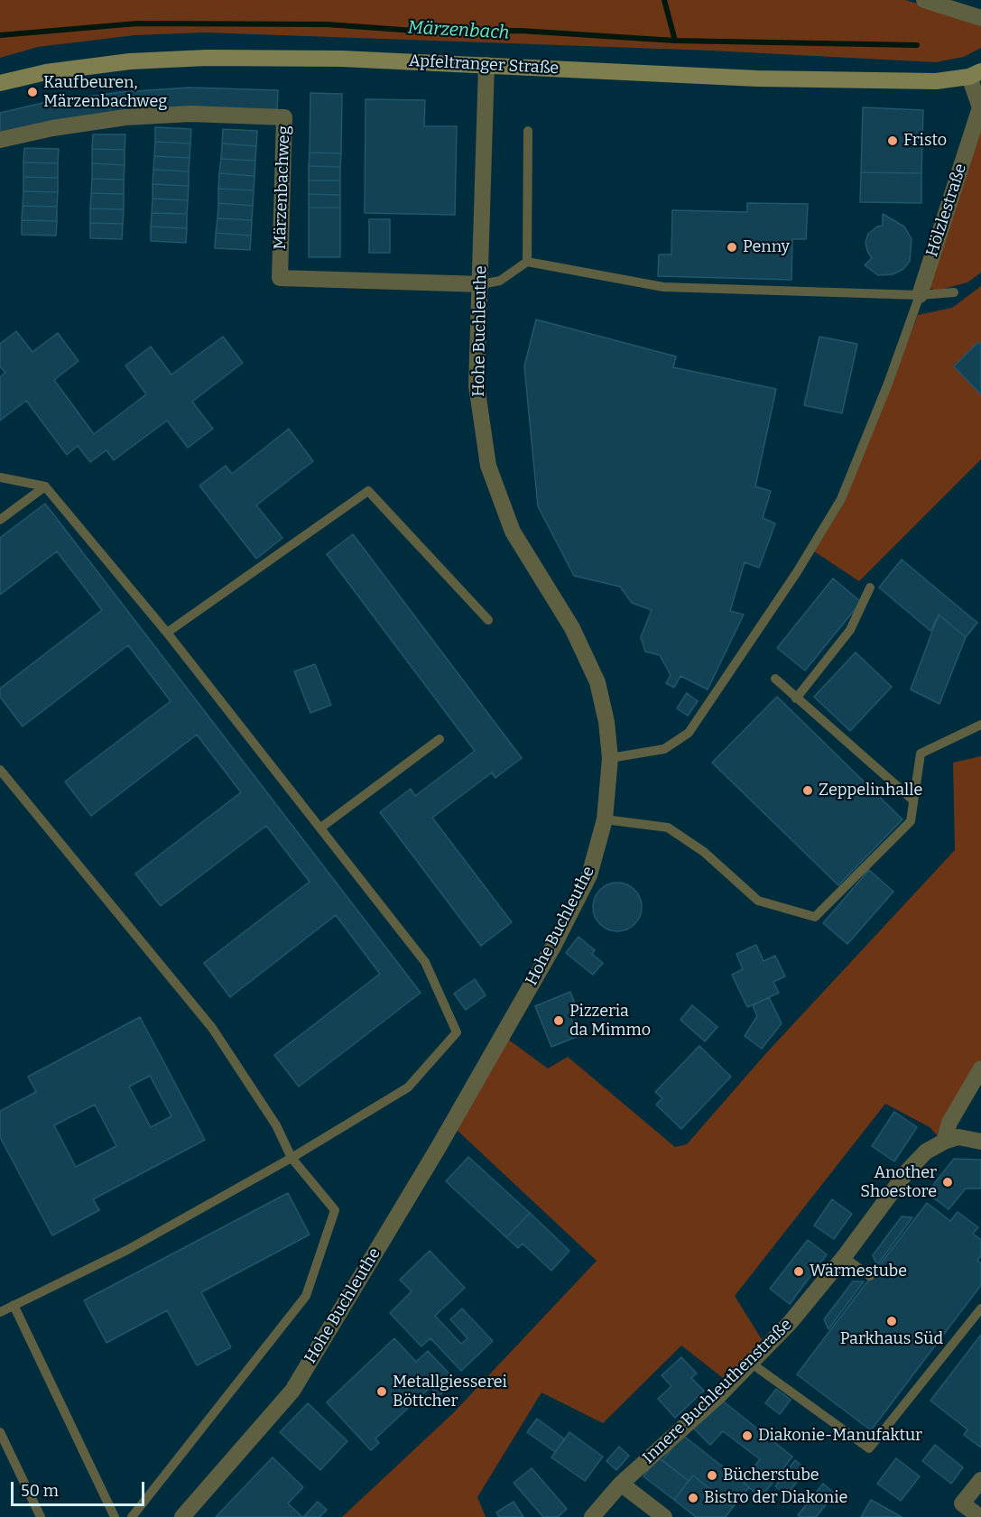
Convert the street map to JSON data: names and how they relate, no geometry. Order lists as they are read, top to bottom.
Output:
{
  "streets": {
    "street": [
      "Apfeltranger Straße",
      "Märzenbachweg",
      "Hölzlestraße",
      "Hohe Buchleuthe",
      "Innere Buchleuthenstraße"
    ]
  },
  "crossings": [
    ["Apfeltranger Straße", "Hölzlestraße"],
    ["Apfeltranger Straße", "Hohe Buchleuthe"],
    ["Märzenbachweg", "Hohe Buchleuthe"]
  ],
  "water": ["Märzenbach"],
  "places": [
    "Kaufbeuren, Märzenbachweg",
    "Fristo",
    "Penny",
    "Zeppelinhalle",
    "Pizzeria da Mimmo",
    "Another Shoestore",
    "Wärmestube",
    "Parkhaus Süd",
    "Metallgiesserei Böttcher",
    "Diakonie-Manufaktur",
    "Bücherstube",
    "Bistro der Diakonie"
  ],
  "scale_bar": "50 m"
}
